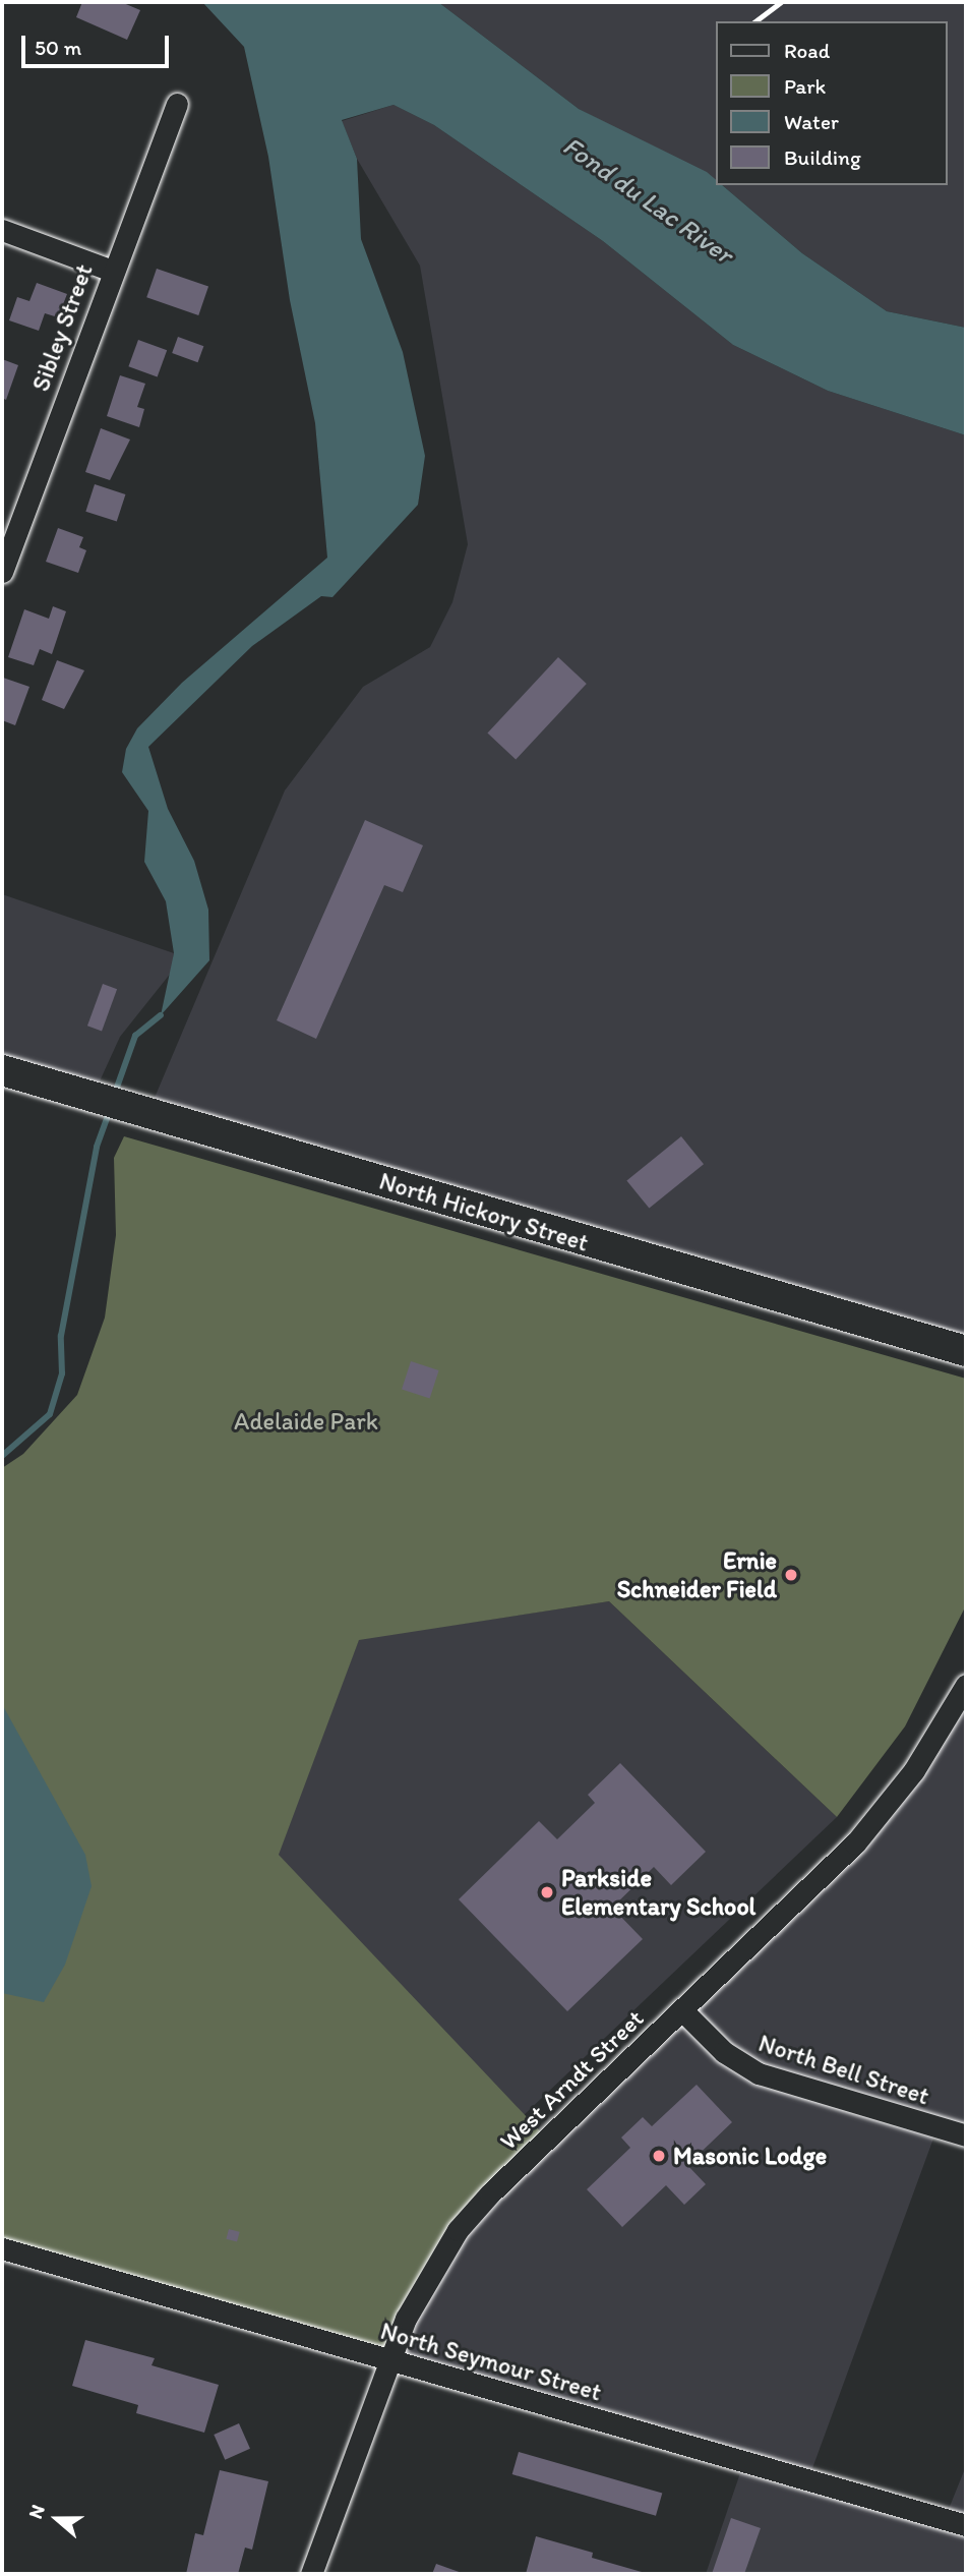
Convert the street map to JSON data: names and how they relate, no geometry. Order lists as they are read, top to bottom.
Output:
{
  "streets": {
    "street": [
      "Sibley Street",
      "North Hickory Street",
      "North Bell Street",
      "West Arndt Street",
      "North Seymour Street"
    ]
  },
  "crossings": [
    ["North Bell Street", "West Arndt Street"],
    ["West Arndt Street", "North Seymour Street"]
  ],
  "water": ["Fond du Lac River"],
  "parks": ["Adelaide Park"],
  "places": ["Ernie Schneider Field", "Parkside Elementary School", "Masonic Lodge"],
  "legend": [
    "Road",
    "Park",
    "Water",
    "Building"
  ],
  "scale_bar": "50 m",
  "north": "left"
}
